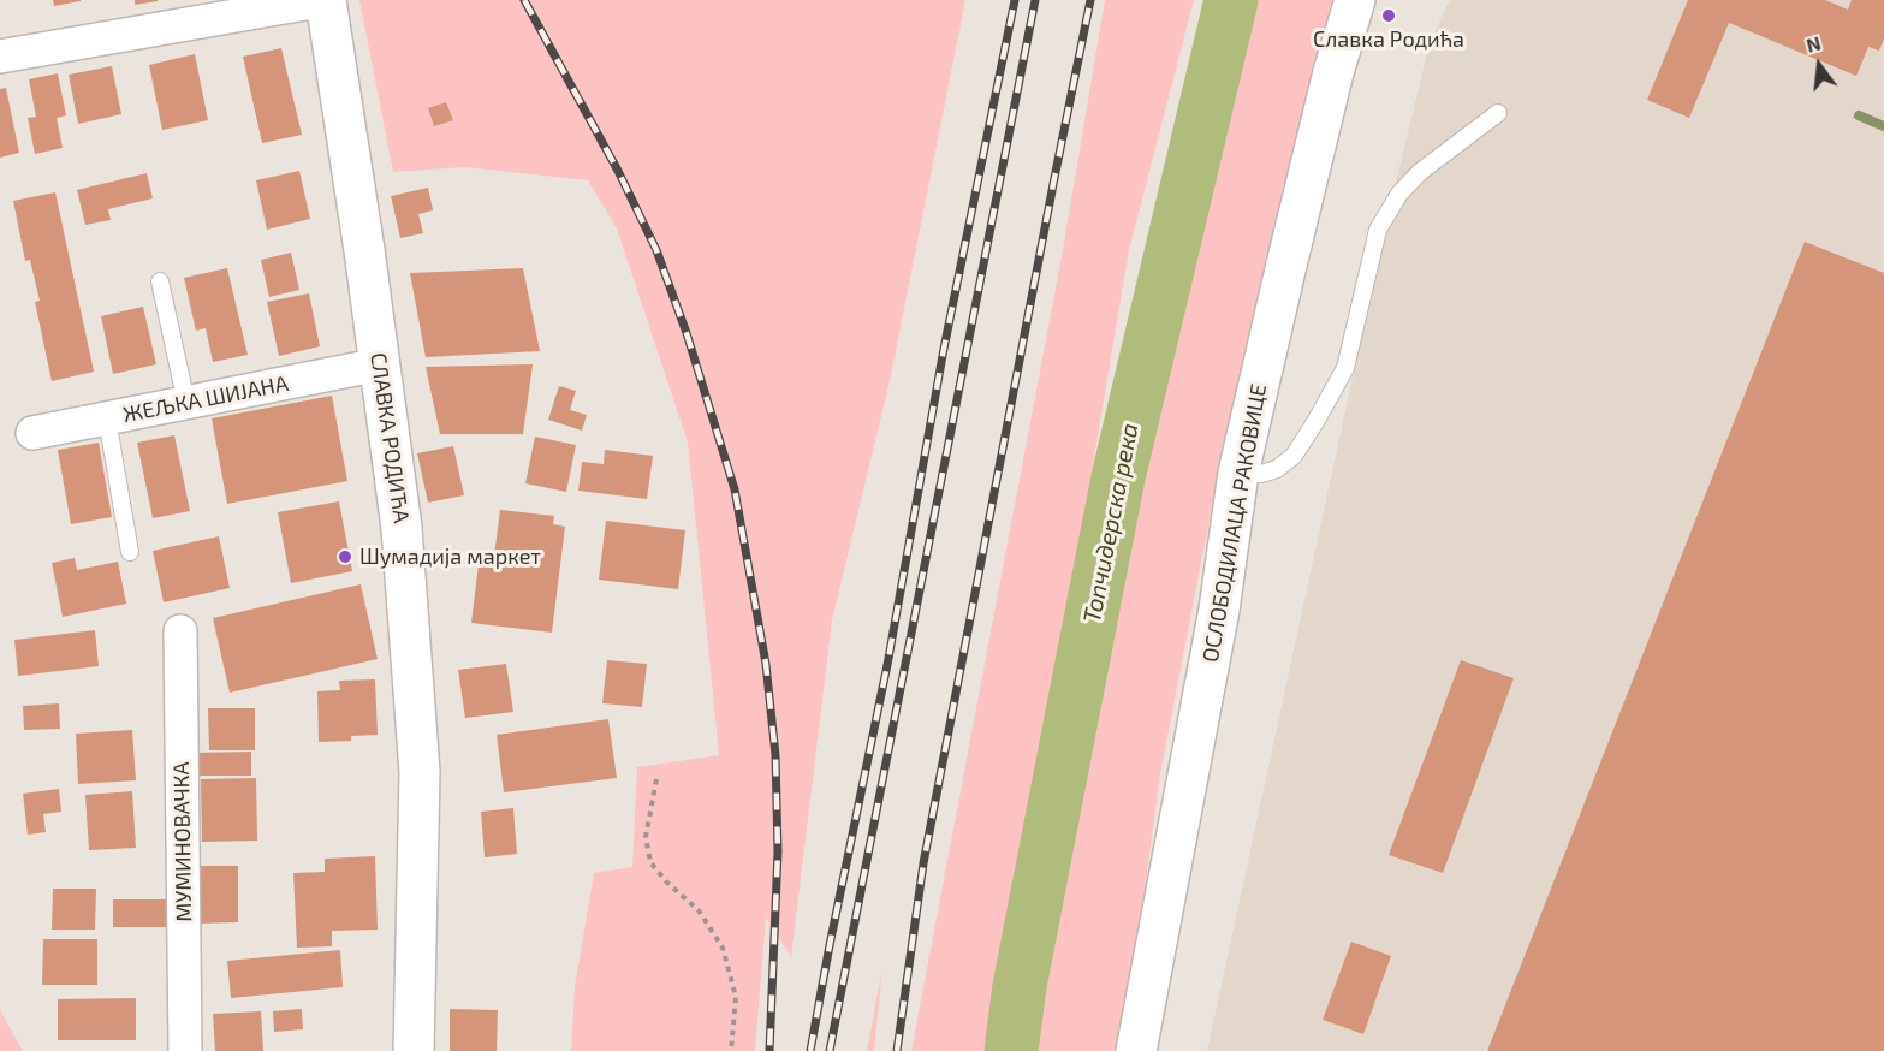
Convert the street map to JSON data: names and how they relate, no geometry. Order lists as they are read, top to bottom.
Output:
{
  "streets": {
    "main road": ["СЛАВКА РОДИЋА", "ОСЛОБОДИЛАЦА РАКОВИЦЕ"],
    "street": ["ЖЕЉКА ШИЈАНА", "МУМИНОВАЧКА"]
  },
  "crossings": [
    ["ЖЕЉКА ШИЈАНА", "СЛАВКА РОДИЋА"]
  ],
  "water": ["Топчидерска река"],
  "places": ["Славка Родића", "Шумадија маркет"],
  "north": "top"
}
